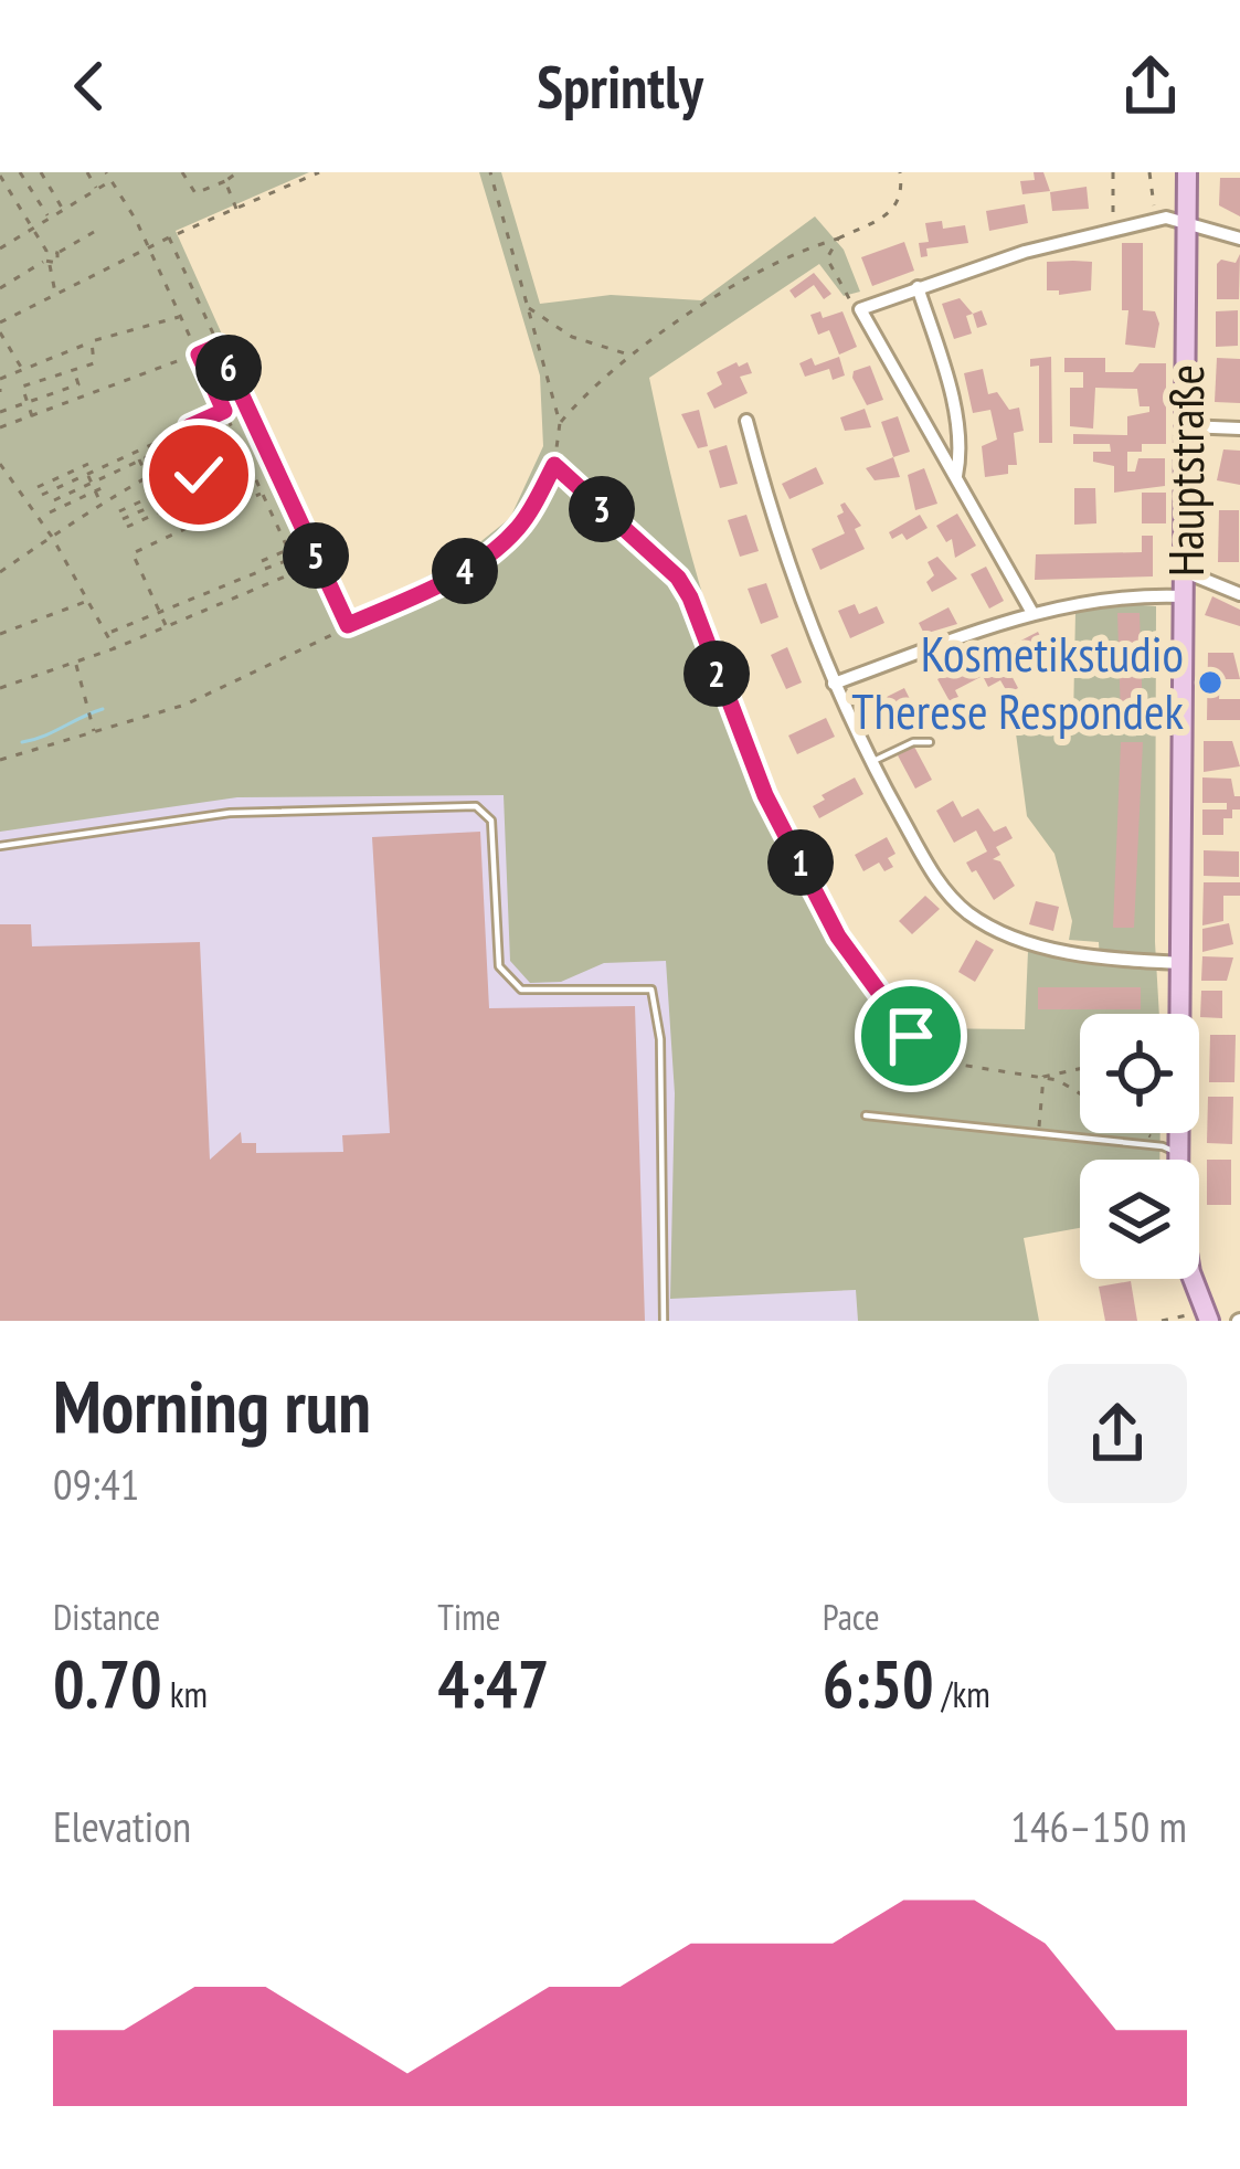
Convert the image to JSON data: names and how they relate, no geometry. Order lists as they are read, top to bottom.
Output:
{
  "streets": {
    "main road": ["Hauptstraße"]
  },
  "places": ["Kosmetikstudio Therese Respondek"],
  "page": {
    "header": "Sprintly",
    "pins": [
      "6",
      "3",
      "5",
      "4",
      "2",
      "1"
    ],
    "heading": ["Morning run", "09:41"],
    "stats": [
      ["Distance", "0.70 km"],
      ["Time", "4:47"],
      ["Pace", "6:50 /km"]
    ],
    "chart": ["Elevation", "146–150 m"]
  }
}
